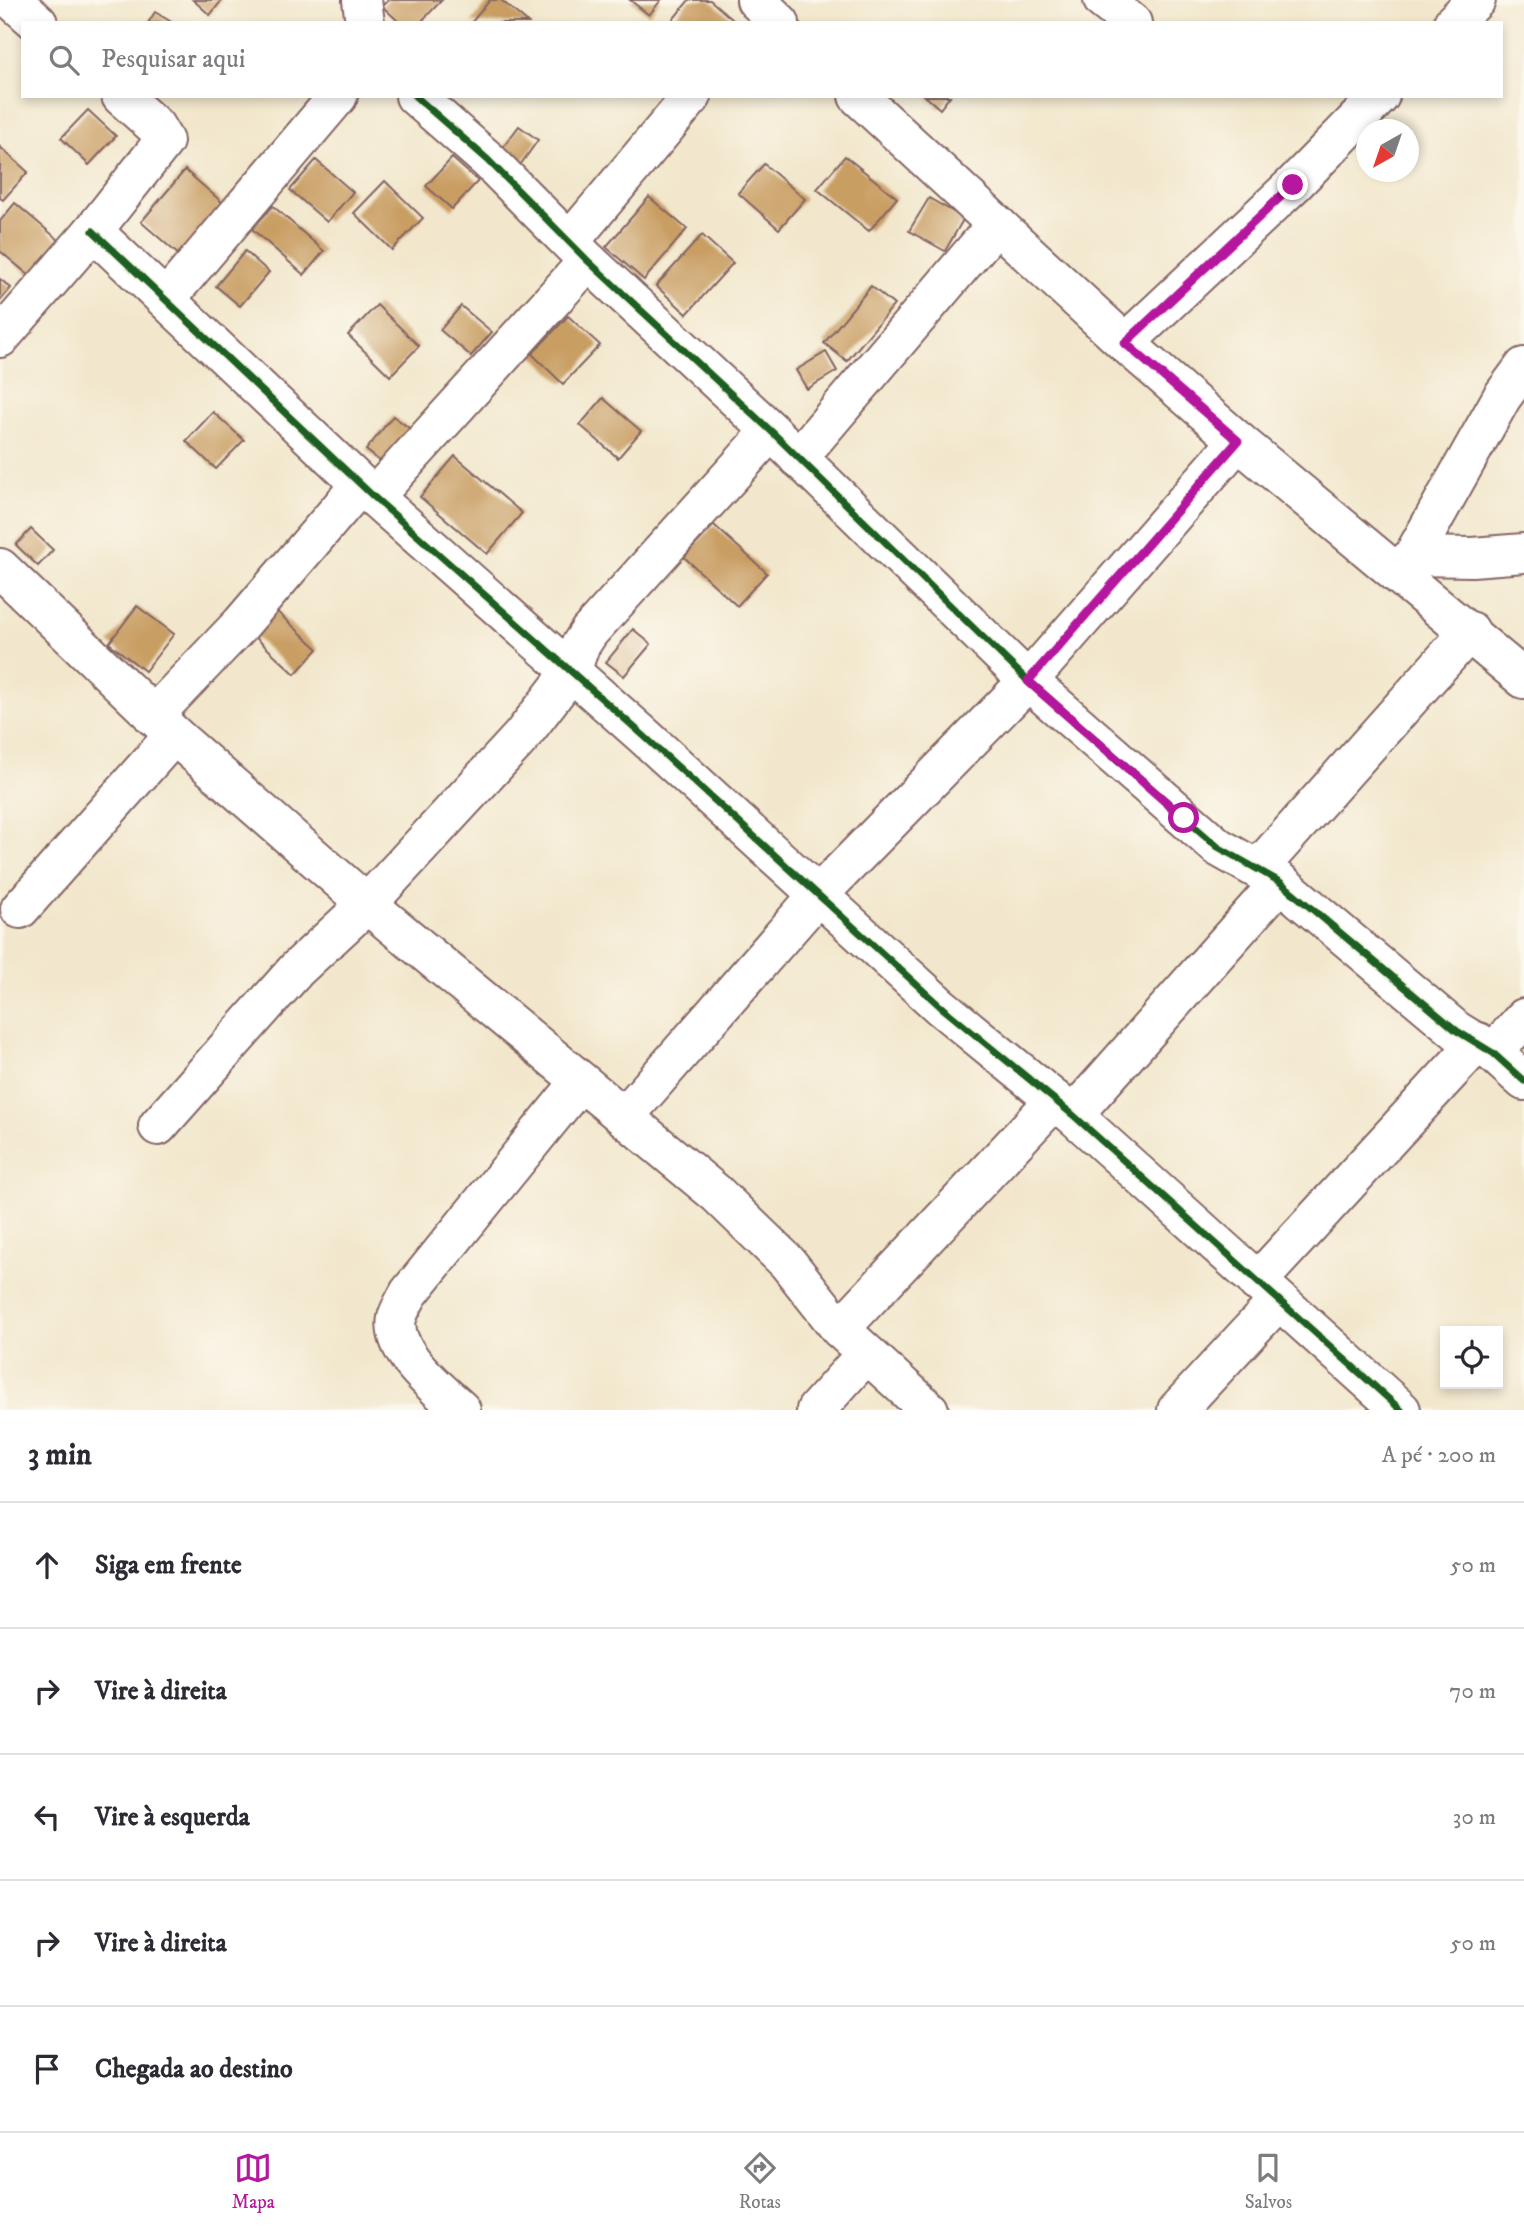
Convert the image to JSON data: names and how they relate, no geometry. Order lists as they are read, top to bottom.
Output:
{
  "north": "bottom left",
  "page": {
    "search": "Pesquisar aqui",
    "heading": ["3 min", "A pé · 200 m"],
    "list": [
      ["Siga em frente", "50 m"],
      ["Vire à direita", "70 m"],
      ["Vire à esquerda", "30 m"],
      ["Vire à direita", "50 m"],
      "Chegada ao destino"
    ],
    "nav": ["Mapa", "Rotas", "Salvos"]
  }
}
